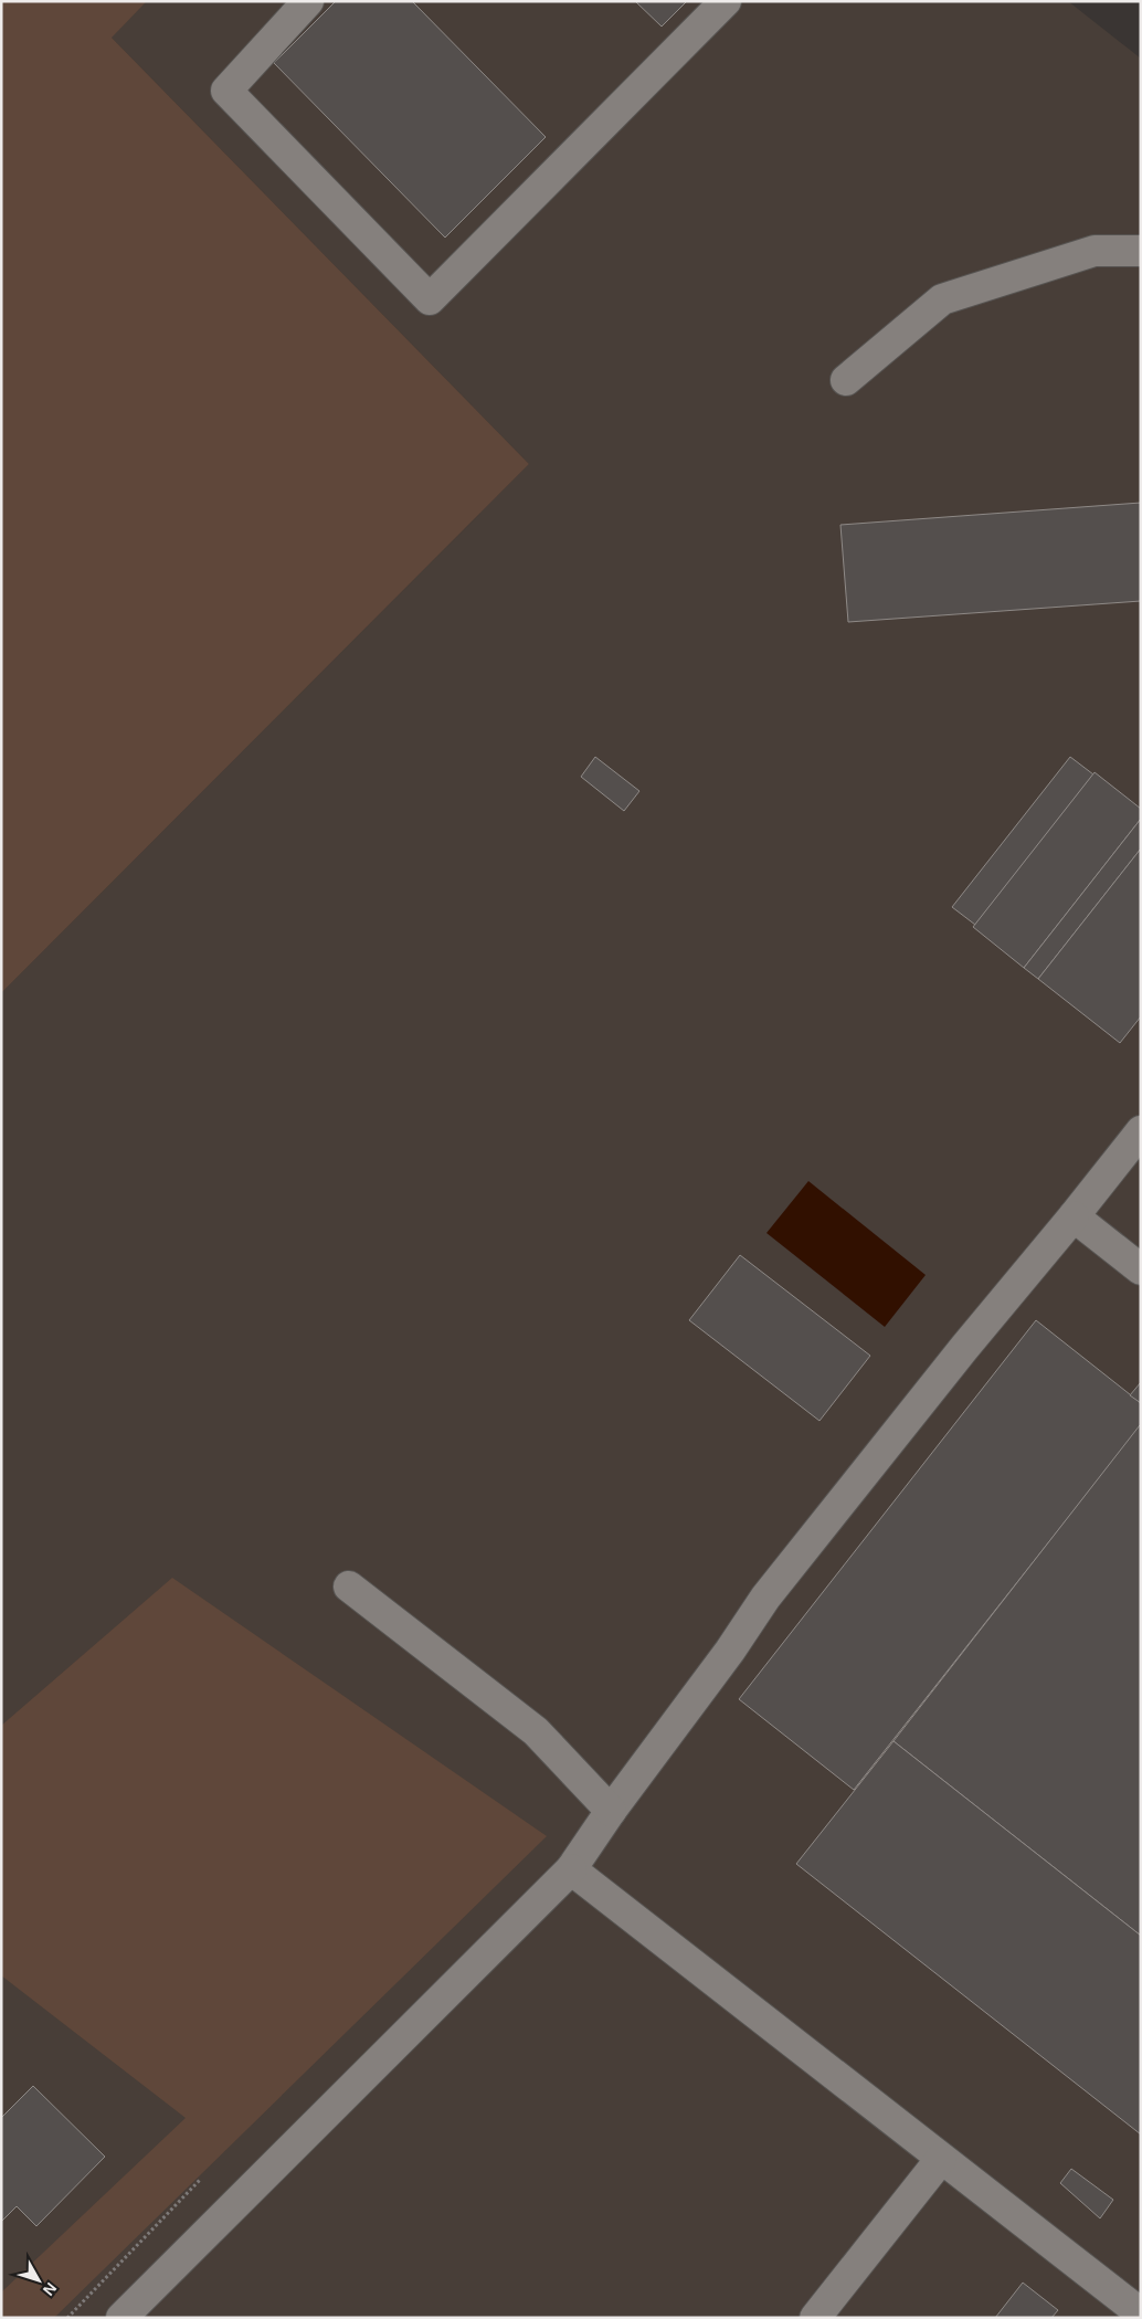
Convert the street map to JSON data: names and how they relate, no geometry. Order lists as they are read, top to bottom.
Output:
{
  "north": "bottom right"
}
